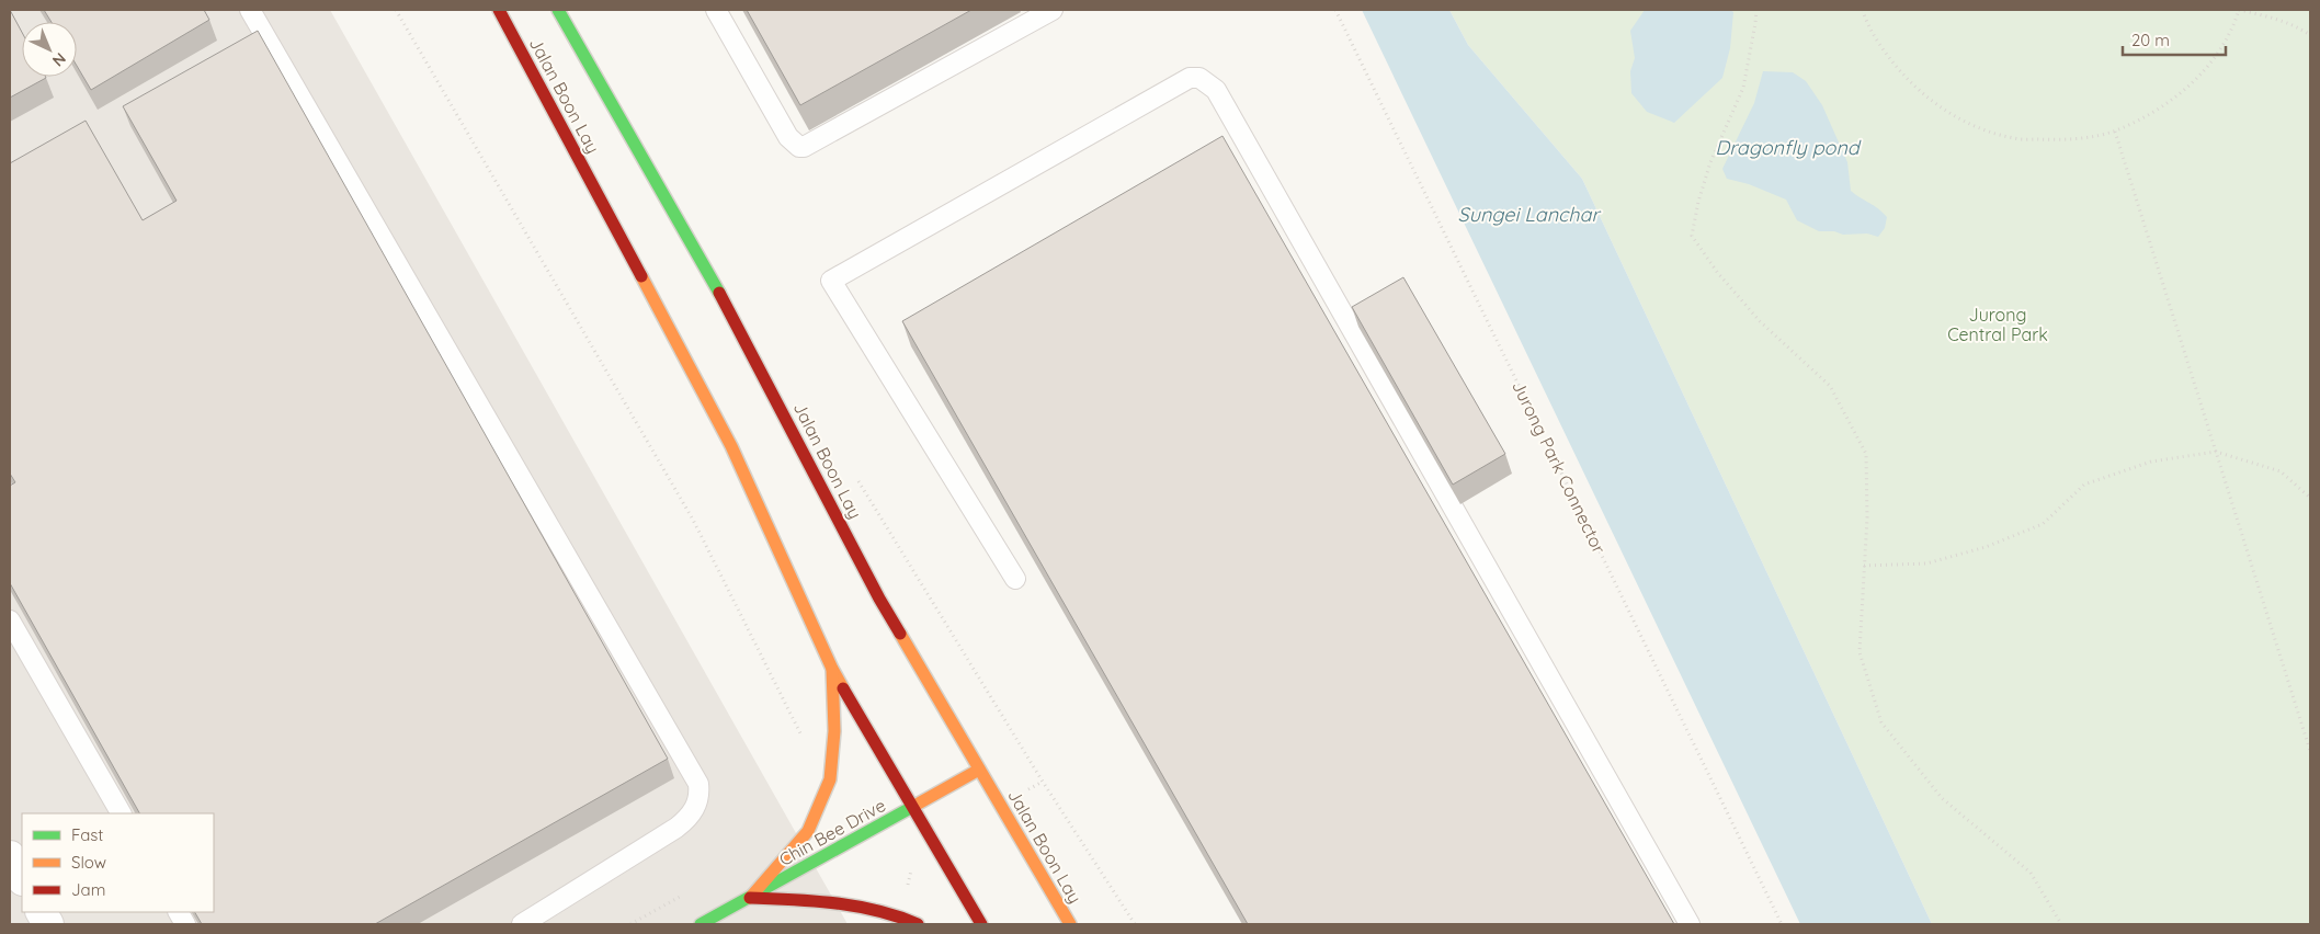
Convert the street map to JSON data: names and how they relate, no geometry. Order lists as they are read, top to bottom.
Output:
{
  "streets": {
    "main road": ["Jalan Boon Lay", "Chin Bee Drive"],
    "path": ["Jurong Park Connector"]
  },
  "crossings": [
    ["Jalan Boon Lay", "Chin Bee Drive"]
  ],
  "water": ["Dragonfly pond", "Sungei Lanchar"],
  "parks": ["Jurong Central Park"],
  "legend": ["Fast", "Slow", "Jam"],
  "scale_bar": "20 m",
  "north": "bottom right"
}
